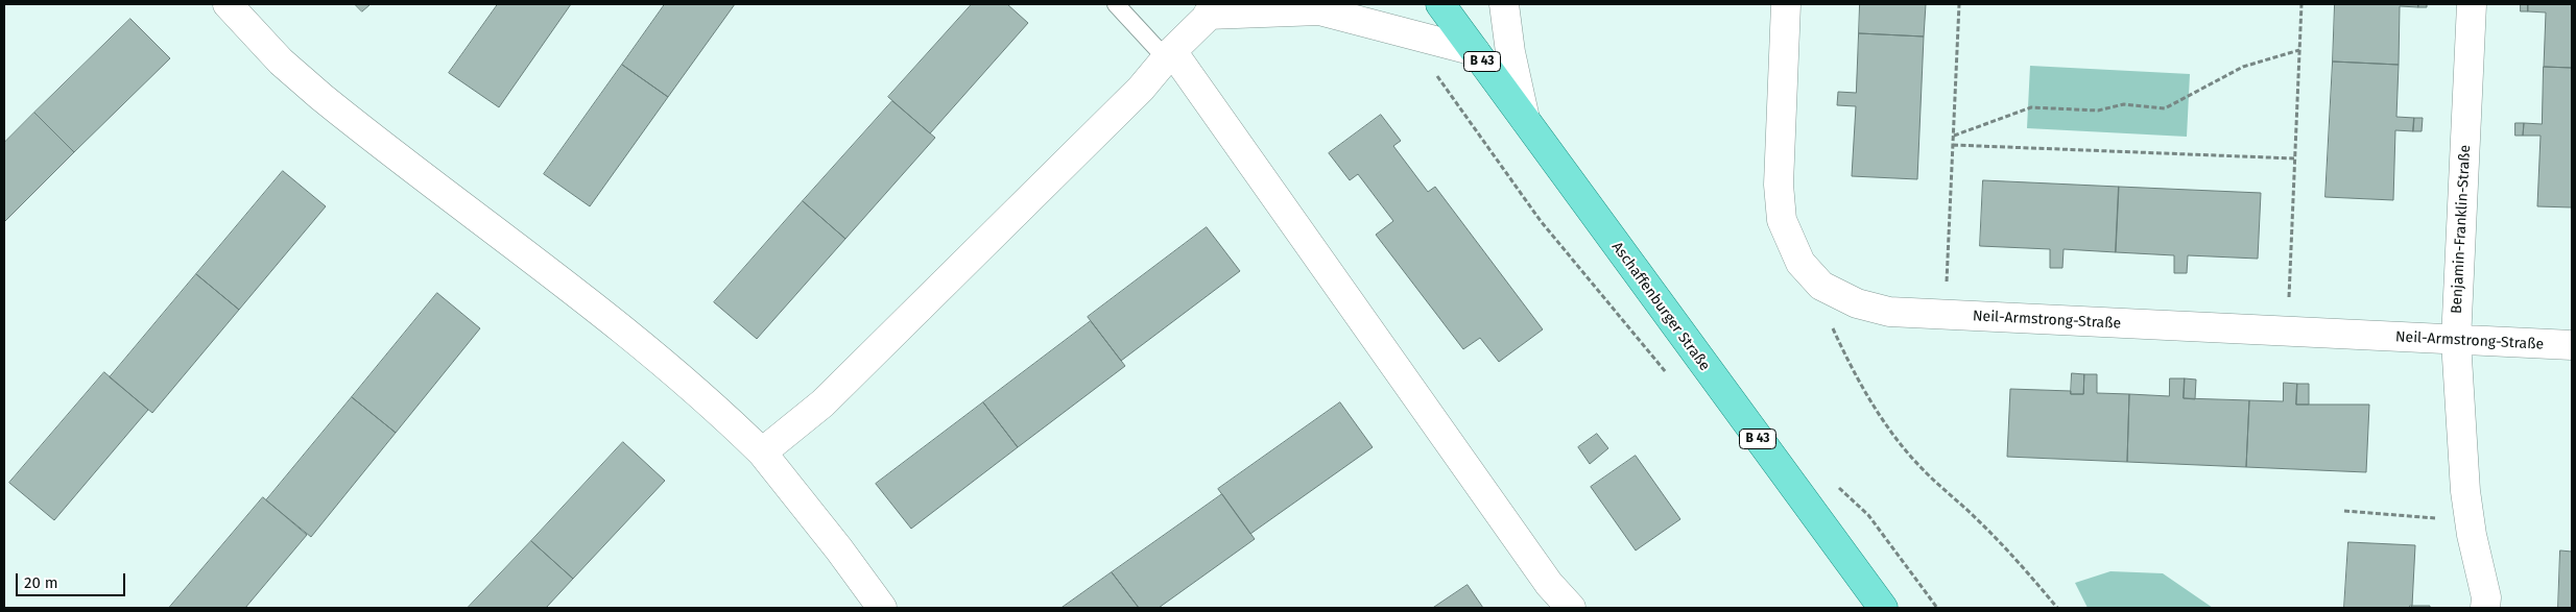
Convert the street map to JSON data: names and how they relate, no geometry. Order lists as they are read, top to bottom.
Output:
{
  "streets": {
    "main road": ["B 43", "Aschaffenburger Straße"],
    "street": ["Benjamin-Franklin-Straße", "Neil-Armstrong-Straße"]
  },
  "crossings": [
    ["Benjamin-Franklin-Straße", "Neil-Armstrong-Straße"]
  ],
  "scale_bar": "20 m"
}
